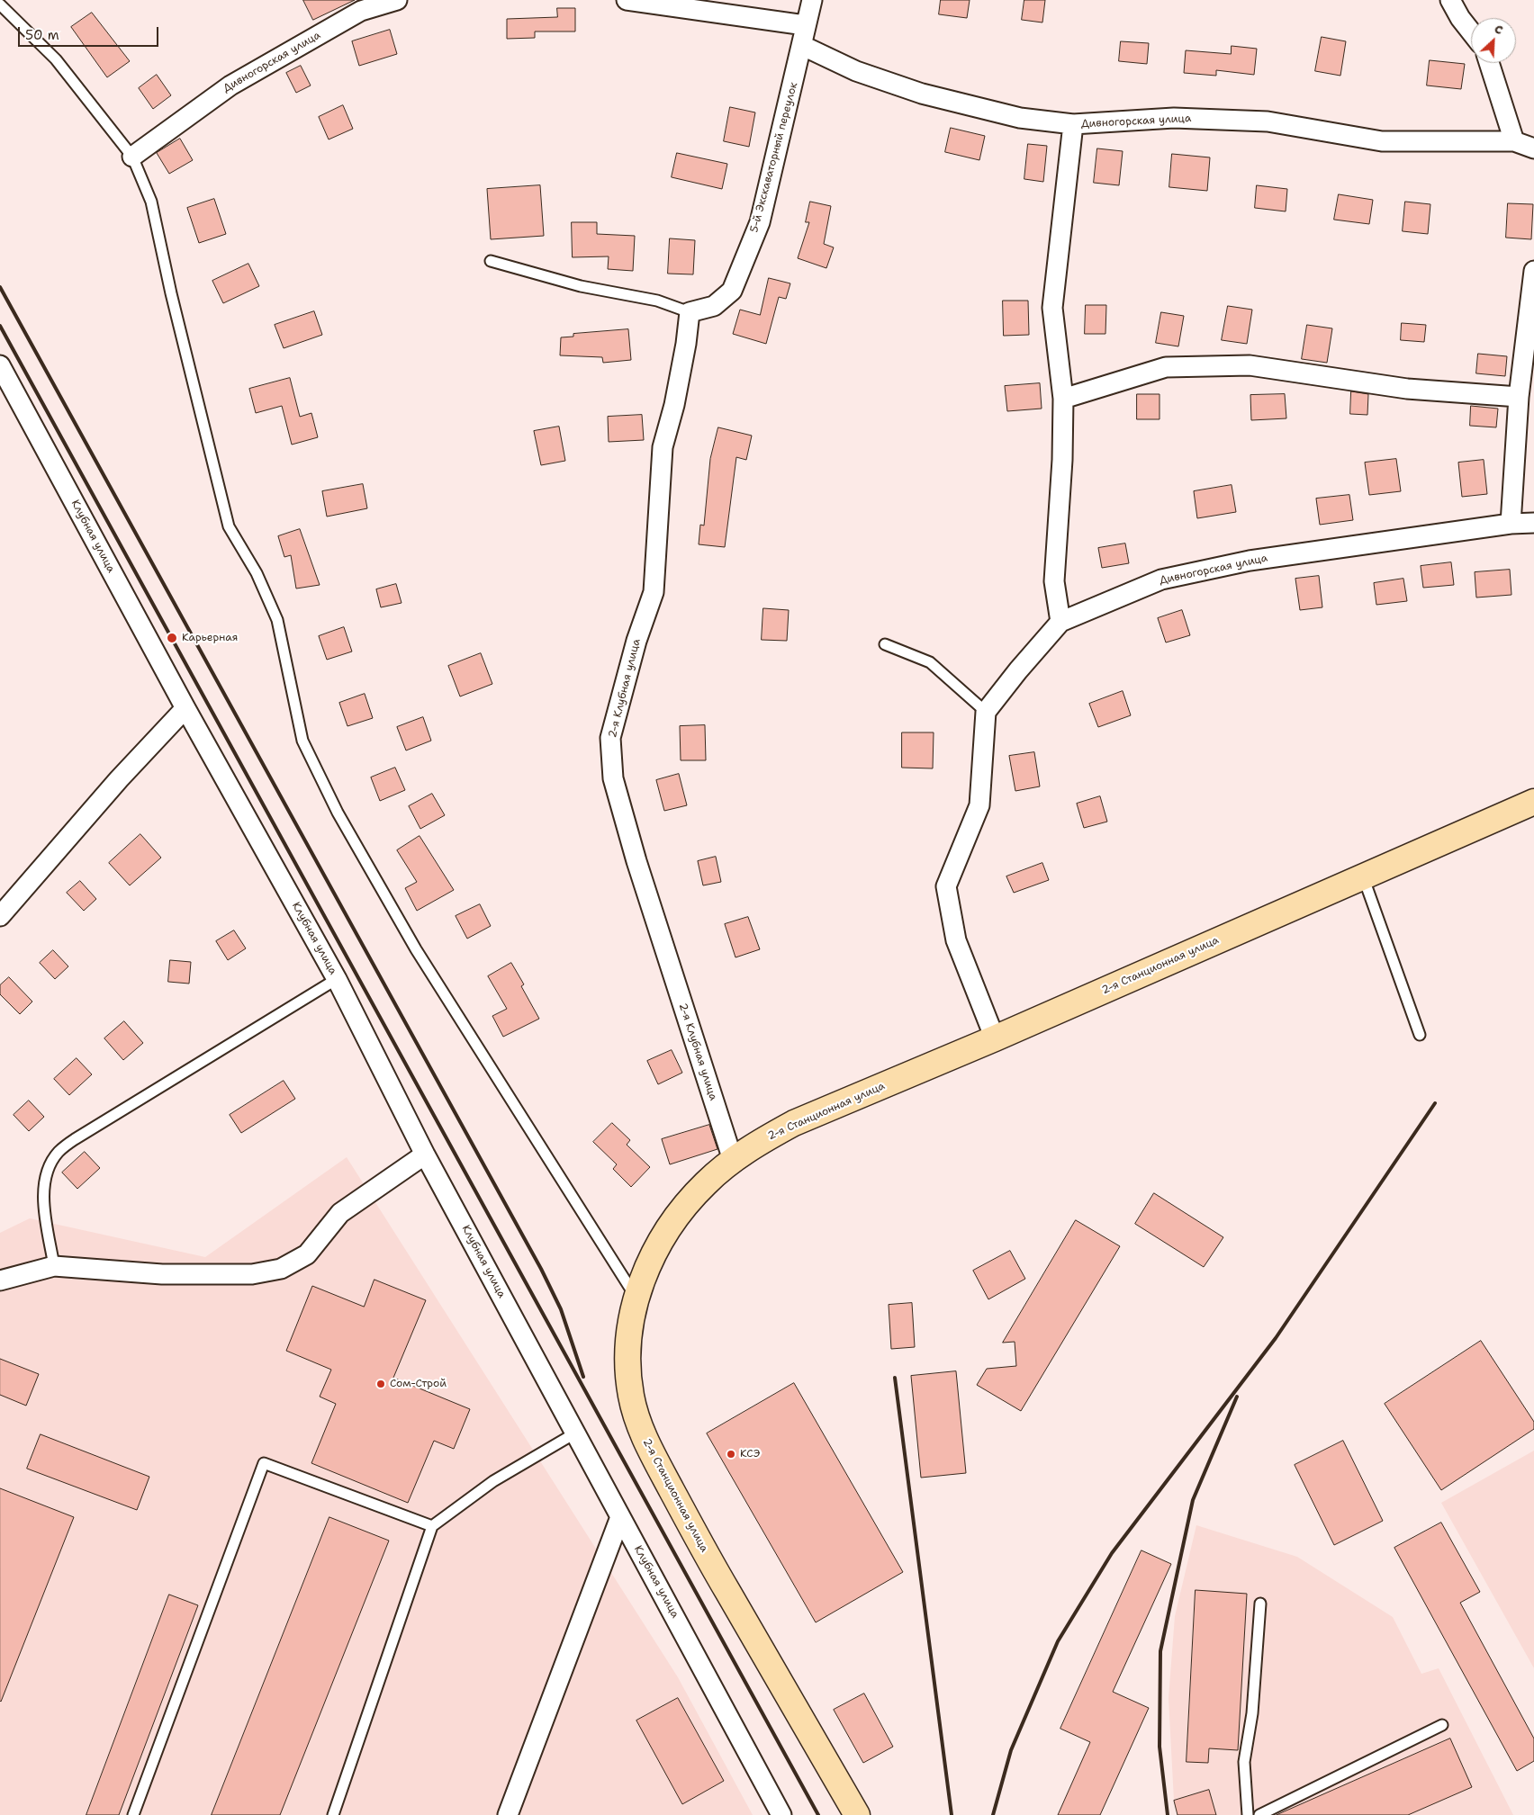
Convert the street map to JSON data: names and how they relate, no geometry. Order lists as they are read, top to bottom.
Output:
{
  "streets": {
    "main road": ["2-я Станционная улица"],
    "street": [
      "Дивногорская улица",
      "5-й Экскаваторный переулок",
      "Клубная улица",
      "2-я Клубная улица"
    ]
  },
  "crossings": [
    ["Дивногорская улица", "5-й Экскаваторный переулок"],
    ["5-й Экскаваторный переулок", "2-я Клубная улица"],
    ["2-я Клубная улица", "2-я Станционная улица"]
  ],
  "places": ["Карьерная", "Сом-Строй", "КСЭ"],
  "scale_bar": "50 m",
  "north": "top right"
}
